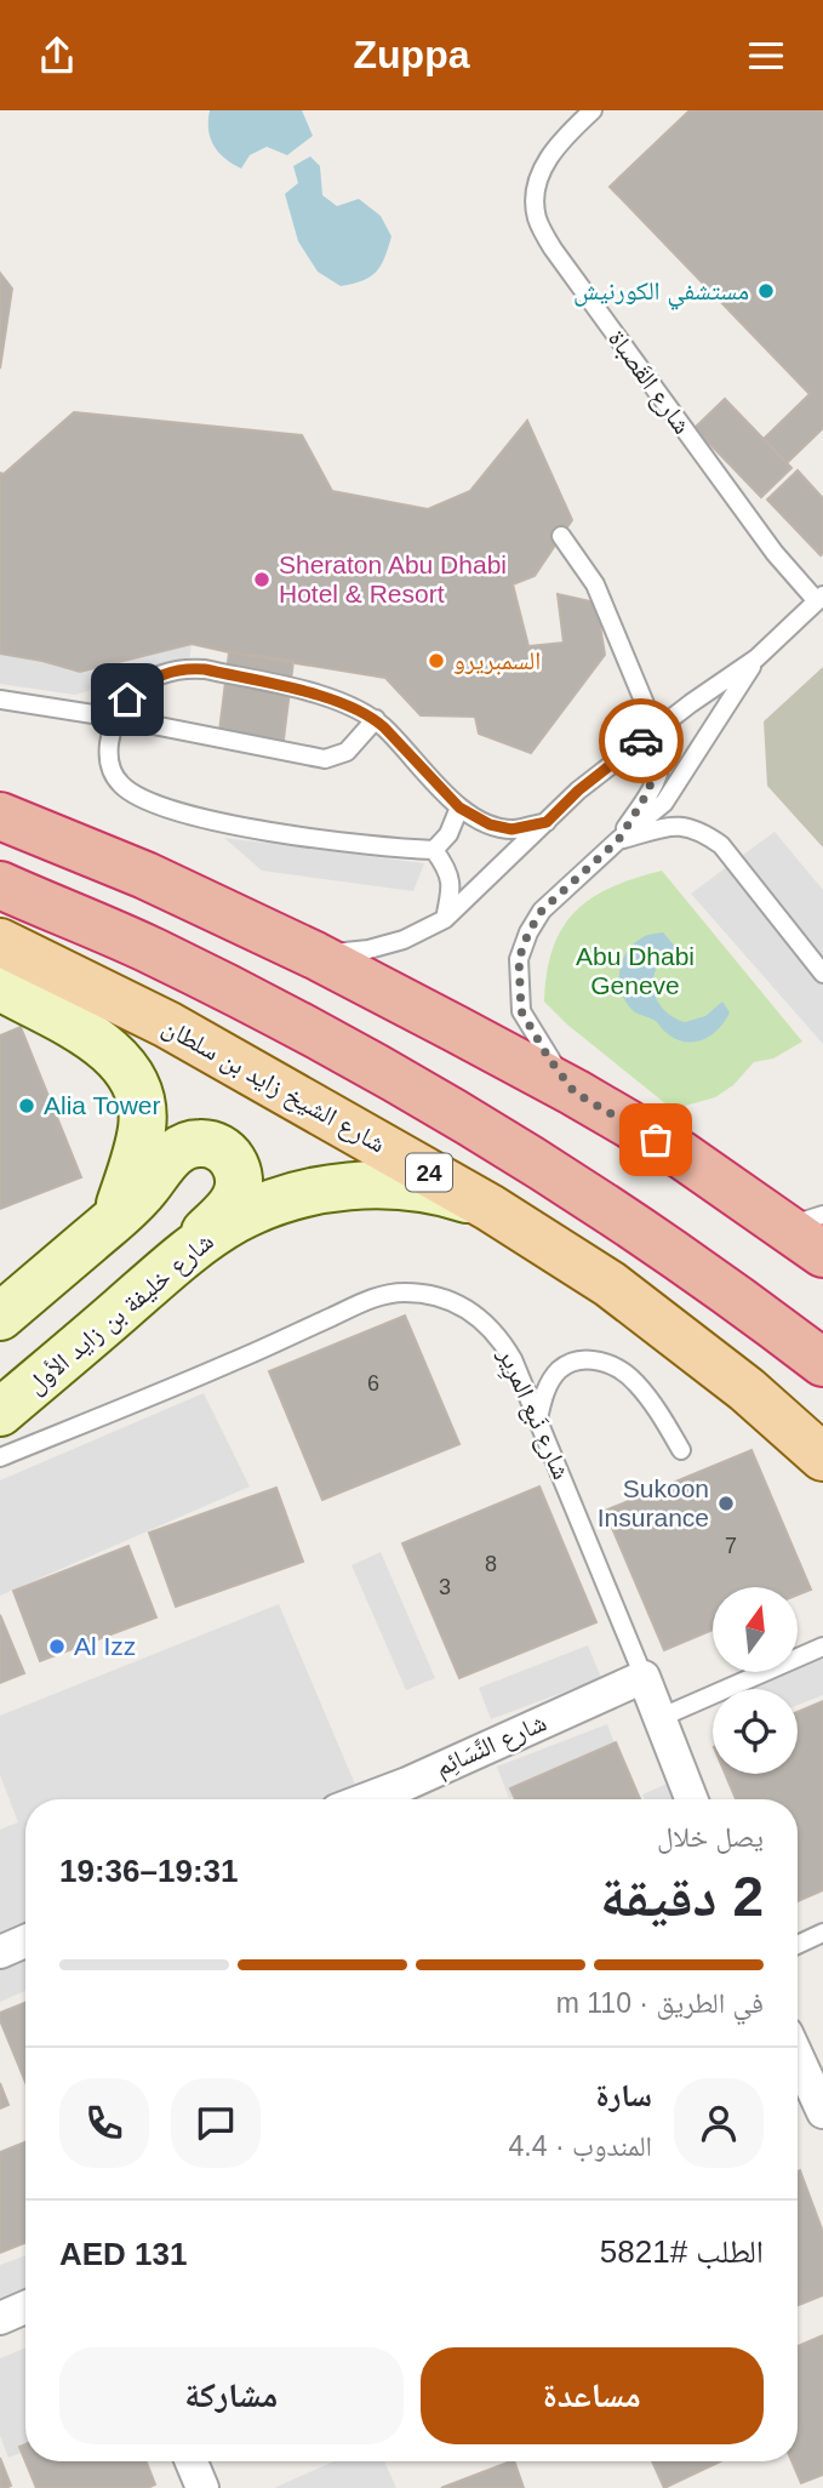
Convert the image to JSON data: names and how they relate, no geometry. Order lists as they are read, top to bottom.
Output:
{
  "streets": {
    "main road": ["شارع الشيخ زايد بن سلطان", "24", "شارع خليفة بن زايد الأول"],
    "street": ["شارع نَبع المرِير", "شارع النَّسَائِم"],
    "lane": ["شارع القَصباة"]
  },
  "crossings": [
    ["شارع الشيخ زايد بن سلطان", "شارع خليفة بن زايد الأول"],
    ["شارع نَبع المرِير", "شارع النَّسَائِم"]
  ],
  "parks": ["Abu Dhabi Geneve"],
  "places": [
    "مستشفي الكورنيش",
    "Sheraton Abu Dhabi Hotel & Resort",
    "السمبريرو",
    "Alia Tower",
    "Sukoon Insurance",
    "Al Izz"
  ],
  "house_numbers": [
    "6",
    "7",
    "8",
    "3"
  ],
  "north": "top",
  "page": {
    "header": "Zuppa",
    "heading": ["2 دقيقة", "يصل خلال", "19:31–19:36"],
    "panel": [
      "سارة",
      "المندوب · 4.4",
      "الطلب #5821",
      "AED 131"
    ],
    "bar": "في الطريق · 110 m",
    "buttons": ["مساعدة", "مشاركة"]
  }
}
